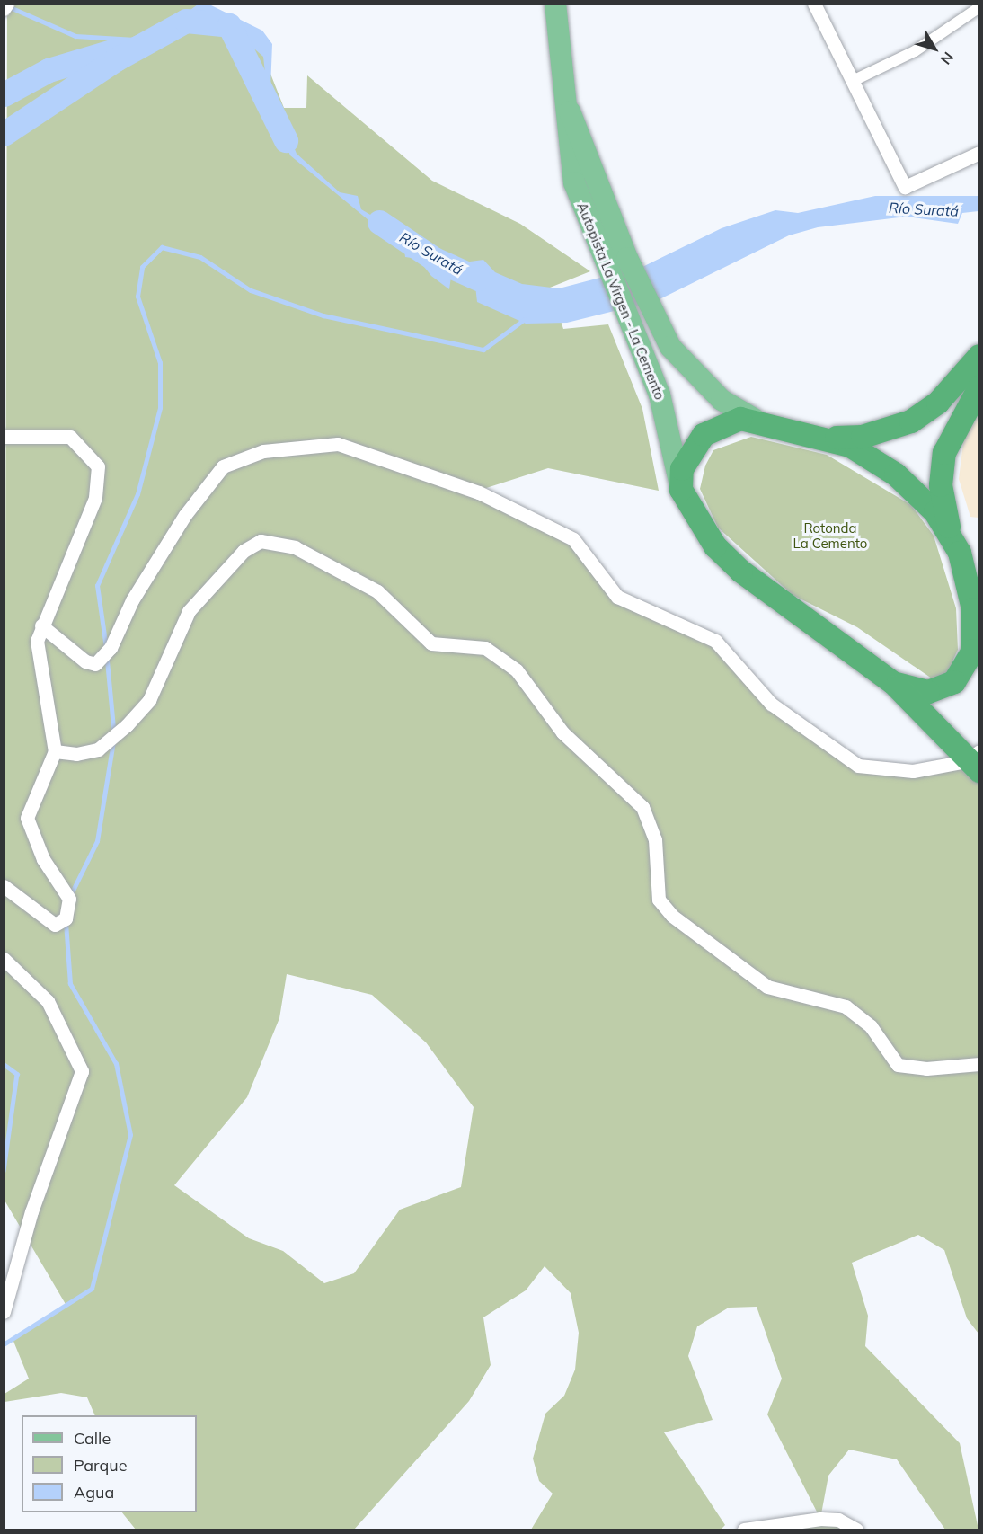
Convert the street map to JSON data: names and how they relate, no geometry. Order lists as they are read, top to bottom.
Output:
{
  "streets": {
    "main road": ["Autopista La Virgen - La Cemento"]
  },
  "water": ["Río Suratá"],
  "parks": ["Rotonda La Cemento"],
  "legend": ["Calle", "Parque", "Agua"],
  "north": "bottom right"
}
